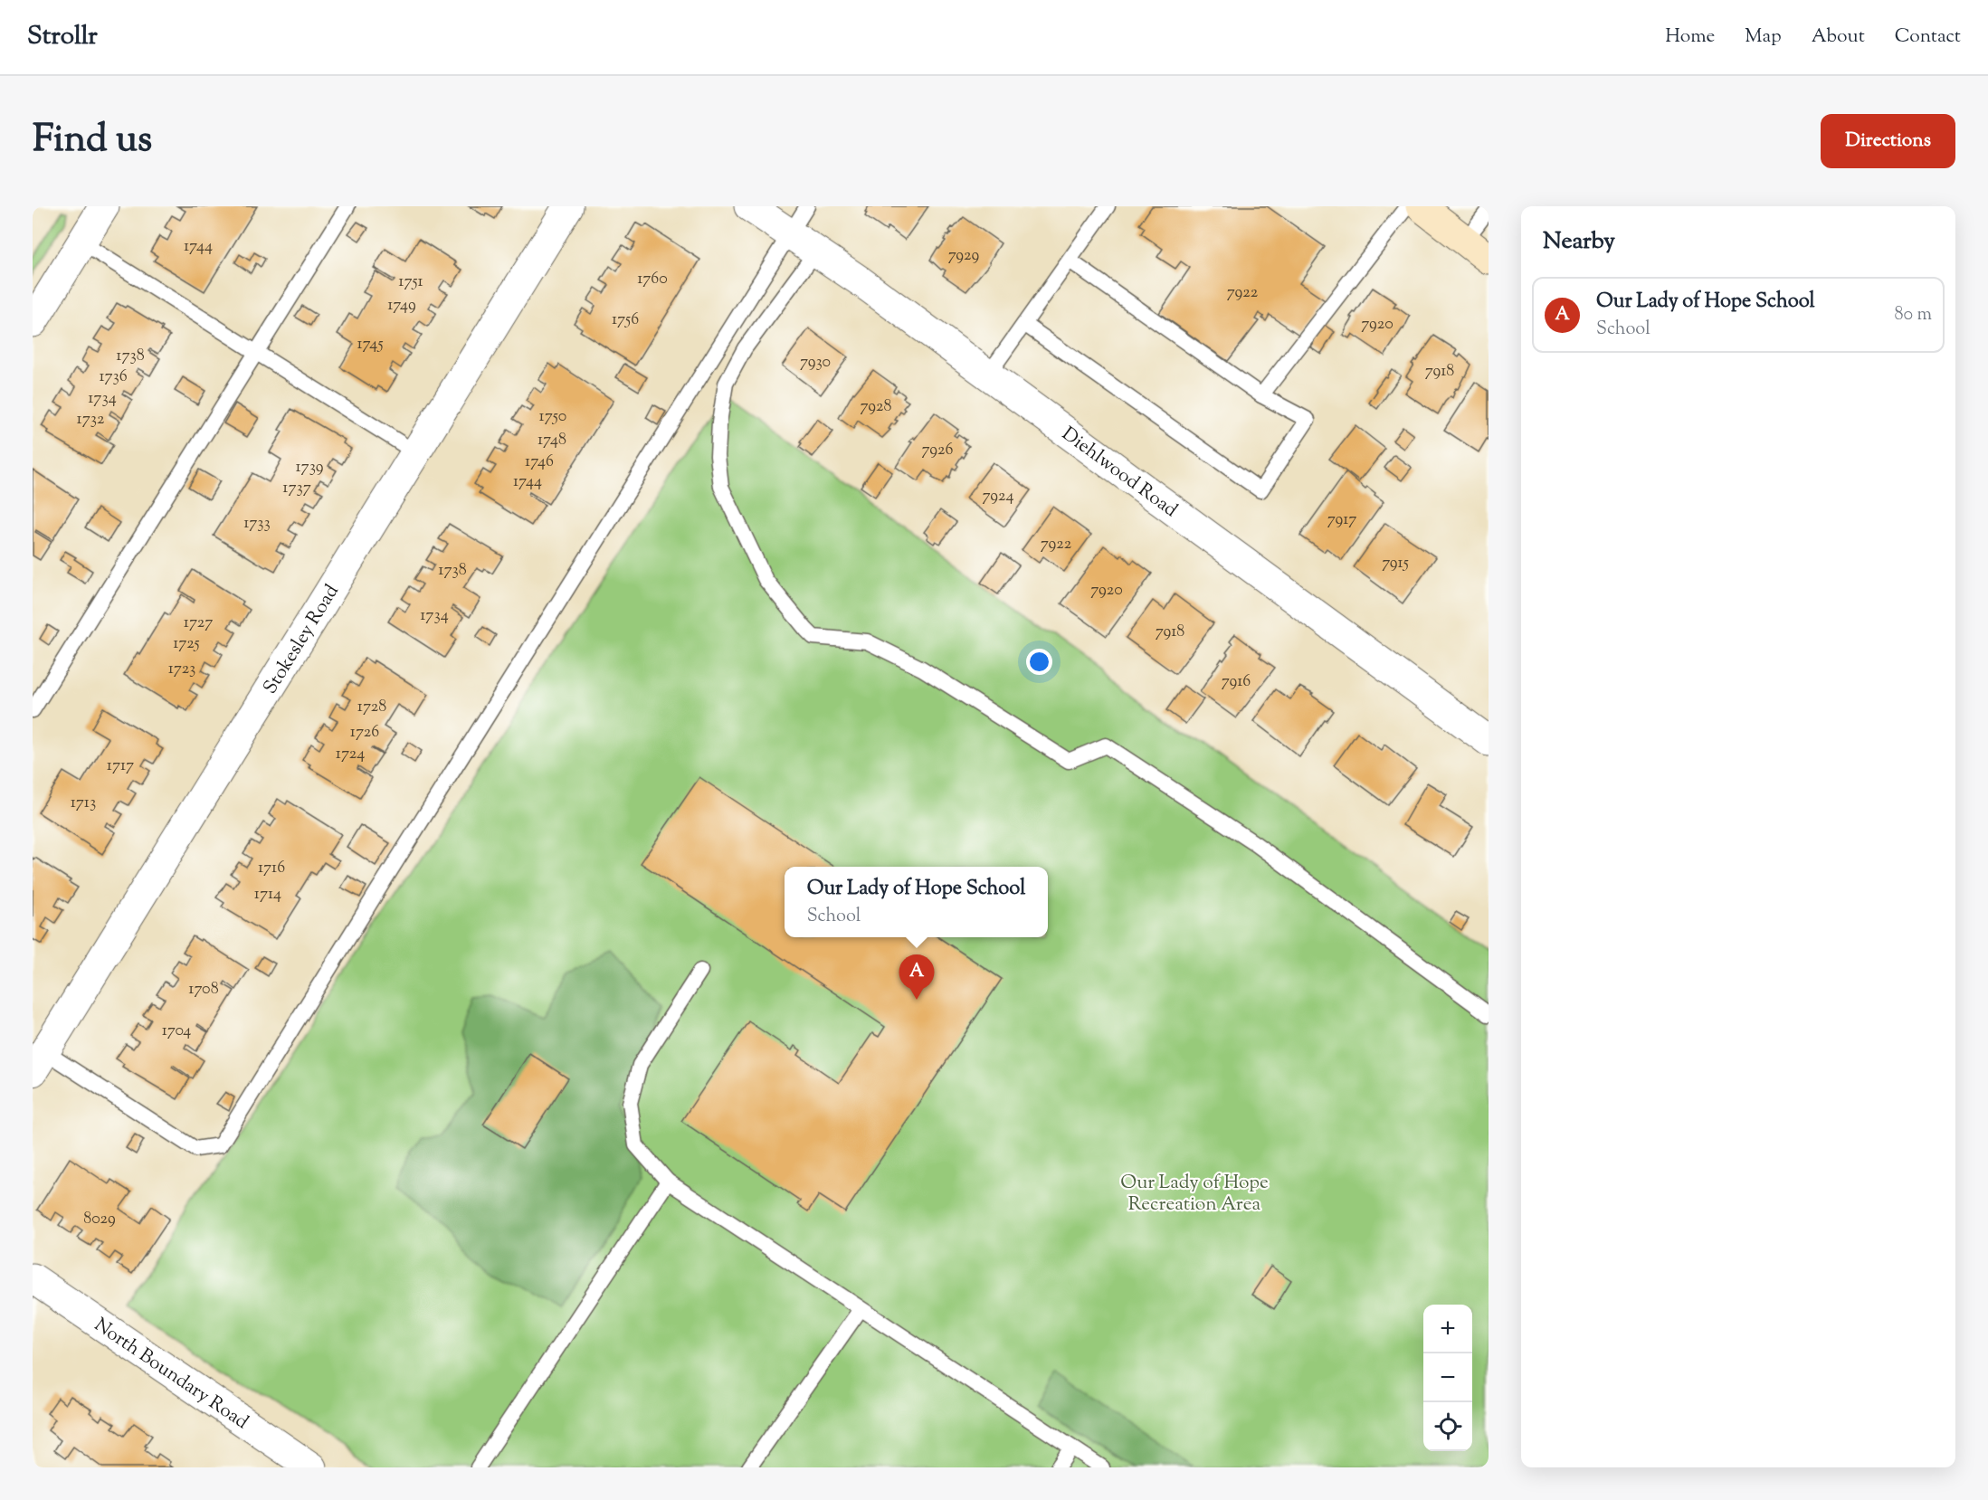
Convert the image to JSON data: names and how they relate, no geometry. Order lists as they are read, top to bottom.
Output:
{
  "streets": {
    "street": ["Diehlwood Road", "Stokesley Road", "North Boundary Road"]
  },
  "parks": ["Our Lady of Hope Recreation Area"],
  "house_numbers": [
    "1744",
    "7929",
    "1760",
    "1751",
    "7922",
    "1749",
    "1756",
    "7920",
    "1745",
    "1738",
    "7930",
    "7918",
    "1736",
    "1734",
    "7928",
    "1750",
    "1732",
    "1748",
    "7926",
    "1746",
    "1739",
    "1744",
    "1737",
    "7924",
    "7917",
    "1733",
    "7922",
    "7915",
    "1738",
    "7920",
    "1734",
    "1727",
    "7918",
    "1725",
    "1723",
    "7916",
    "1728",
    "1726",
    "1724",
    "1717",
    "1713",
    "1716",
    "1714",
    "1708",
    "1704",
    "8029"
  ],
  "page": {
    "header": "Strollr",
    "nav": [
      "Home",
      "Map",
      "About",
      "Contact"
    ],
    "title": "Find us",
    "buttons": "Directions",
    "heading": "Nearby",
    "list": [
      {
        "mark": "A",
        "name": "Our Lady of Hope School",
        "note": "School",
        "value": "80 m"
      }
    ],
    "popup": ["Our Lady of Hope School", "School"],
    "pins": "A",
    "map_buttons": ["+", "−"]
  }
}
